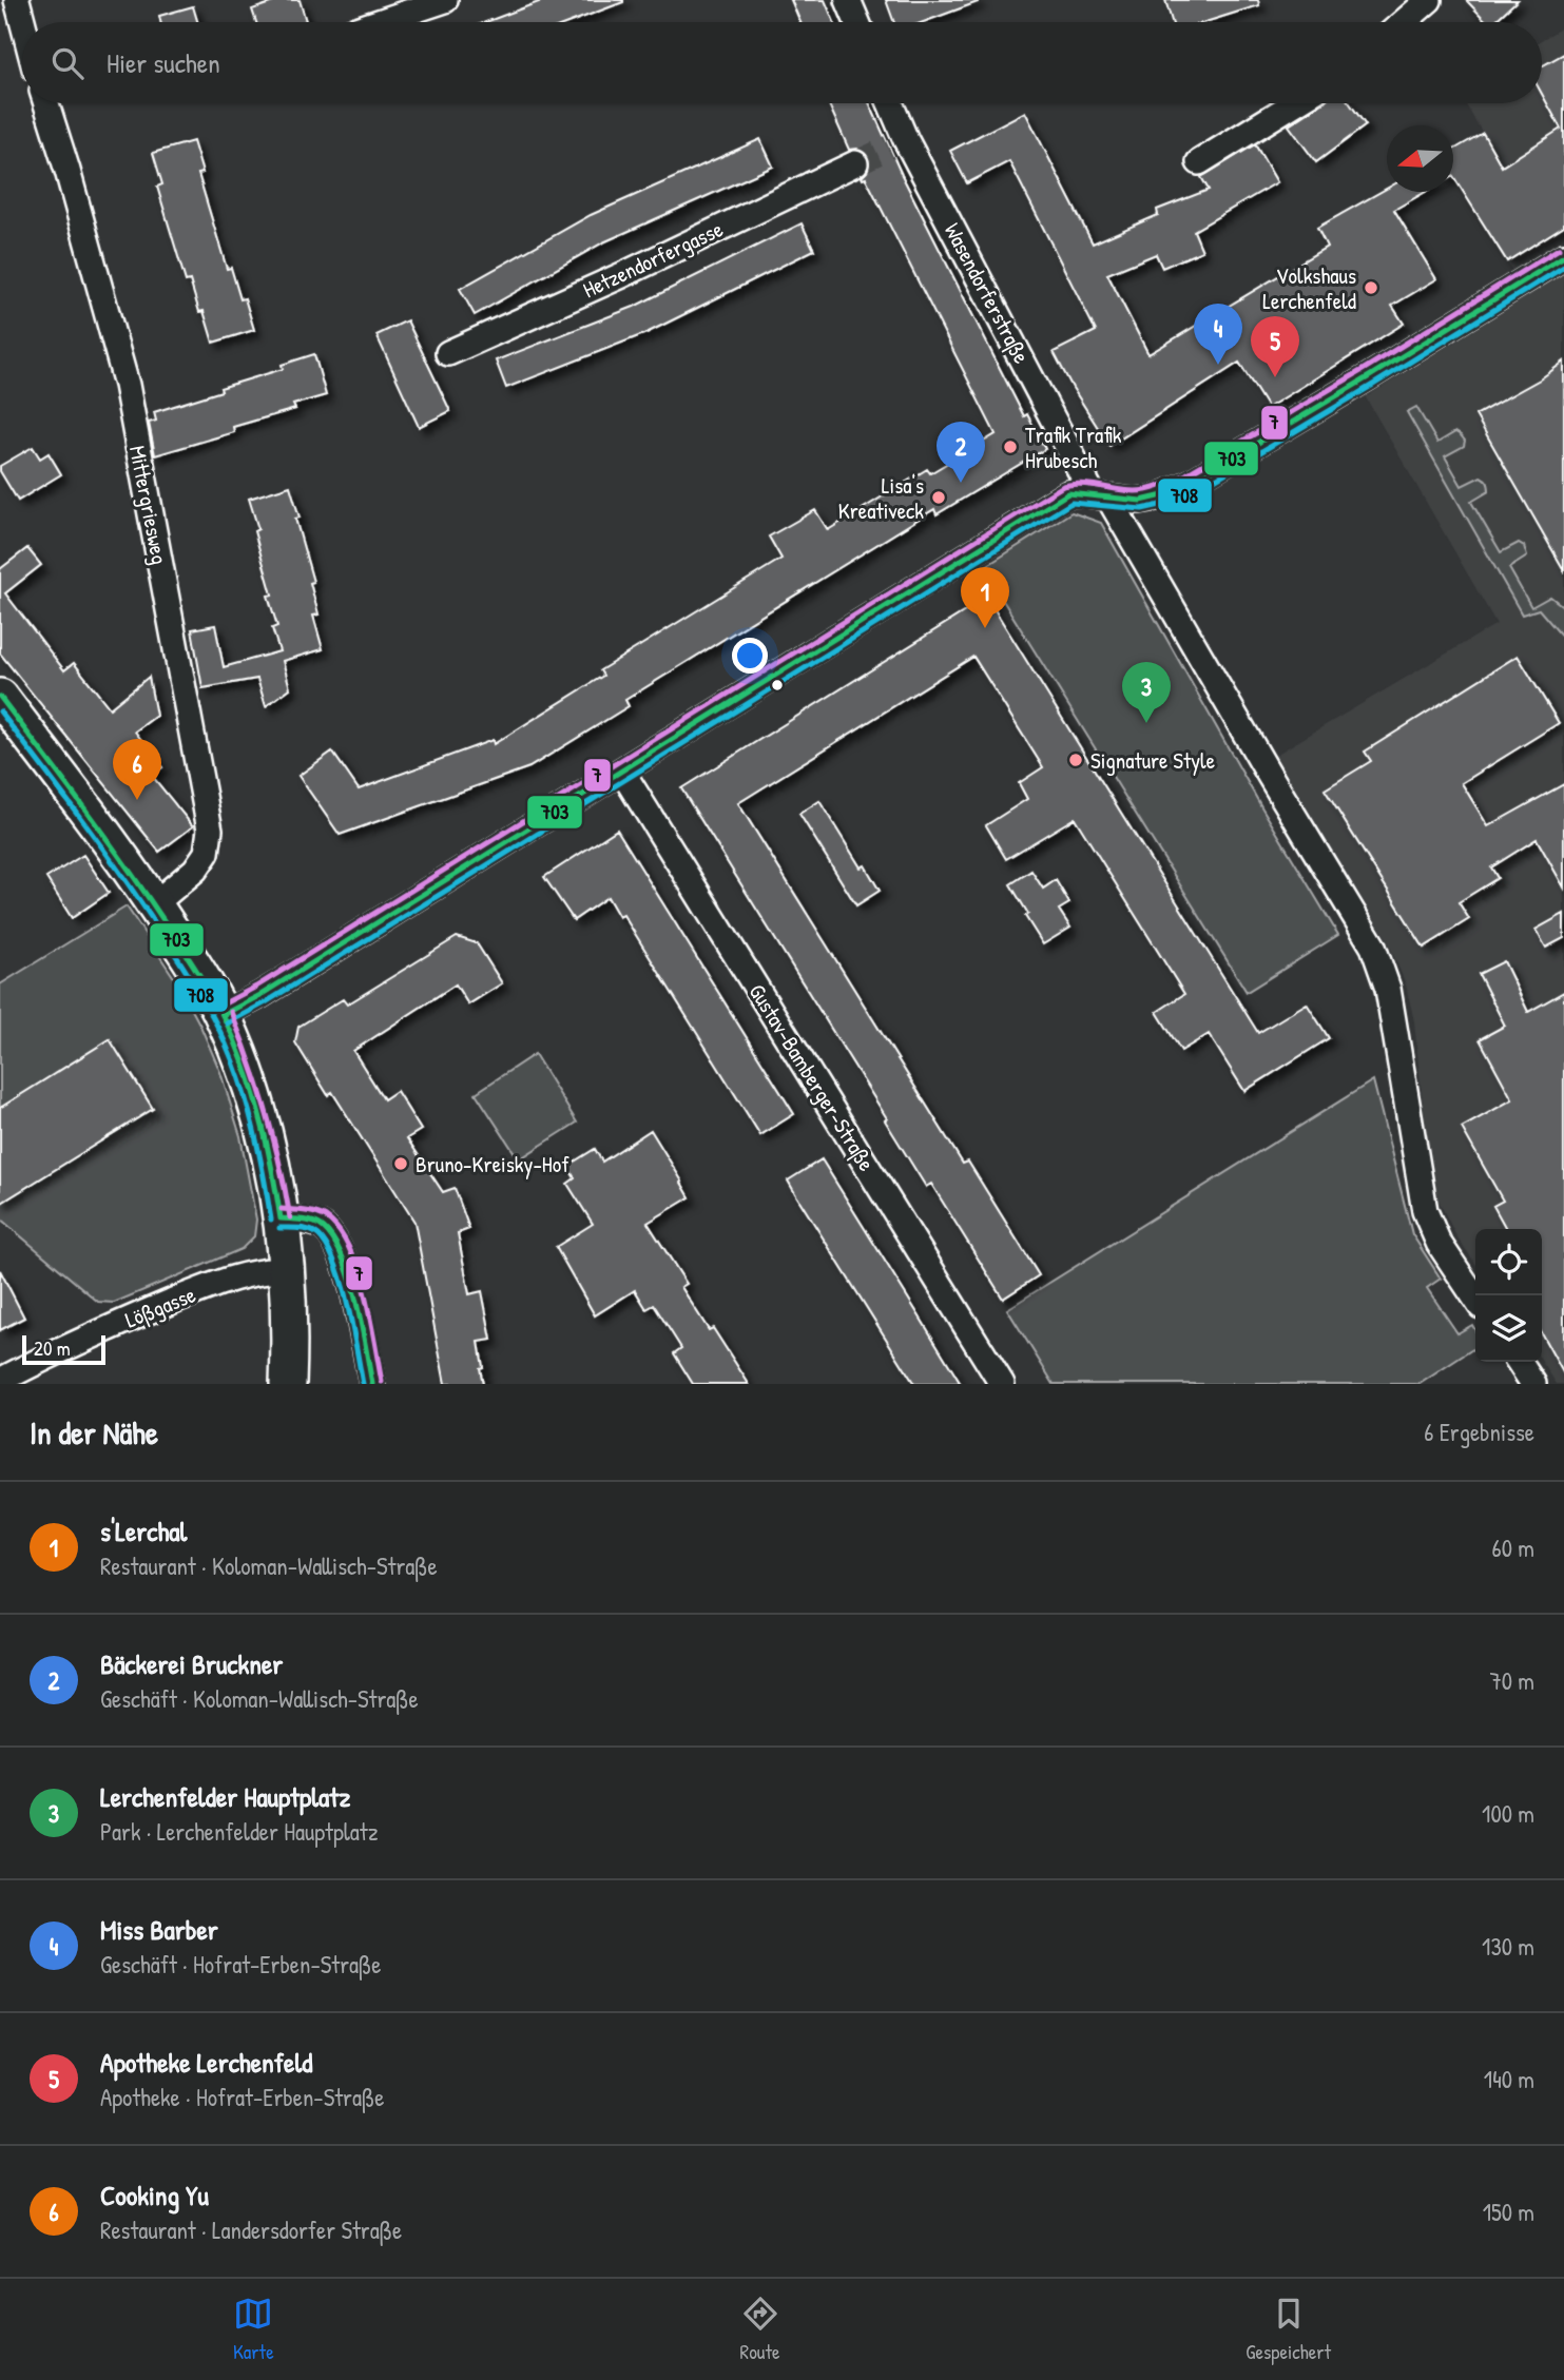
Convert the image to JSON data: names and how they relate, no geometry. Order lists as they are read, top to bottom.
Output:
{
  "streets": {
    "street": [
      "Hetzendorfergasse",
      "Wasendorferstraße",
      "Mittergriesweg",
      "Gustav-Bamberger-Straße",
      "Lößgasse"
    ]
  },
  "places": [
    "Volkshaus Lerchenfeld",
    "Trafik Trafik Hrubesch",
    "Lisa's Kreativeck",
    "Signature Style",
    "Bruno-Kreisky-Hof"
  ],
  "lines": ["transit line 7", "transit line 703", "transit line 708"],
  "scale_bar": "20 m",
  "north": "left",
  "page": {
    "search": "Hier suchen",
    "pins": [
      "4",
      "5",
      "2",
      "1",
      "3",
      "6"
    ],
    "scale": "20 m",
    "heading": ["In der Nähe", "6 Ergebnisse"],
    "list": [
      {
        "mark": "1",
        "name": "s'Lerchal",
        "note": "Restaurant · Koloman-Wallisch-Straße",
        "value": "60 m"
      },
      {
        "mark": "2",
        "name": "Bäckerei Bruckner",
        "note": "Geschäft · Koloman-Wallisch-Straße",
        "value": "70 m"
      },
      {
        "mark": "3",
        "name": "Lerchenfelder Hauptplatz",
        "note": "Park · Lerchenfelder Hauptplatz",
        "value": "100 m"
      },
      {
        "mark": "4",
        "name": "Miss Barber",
        "note": "Geschäft · Hofrat-Erben-Straße",
        "value": "130 m"
      },
      {
        "mark": "5",
        "name": "Apotheke Lerchenfeld",
        "note": "Apotheke · Hofrat-Erben-Straße",
        "value": "140 m"
      },
      {
        "mark": "6",
        "name": "Cooking Yu",
        "note": "Restaurant · Landersdorfer Straße",
        "value": "150 m"
      }
    ],
    "nav": ["Karte", "Route", "Gespeichert"]
  }
}
